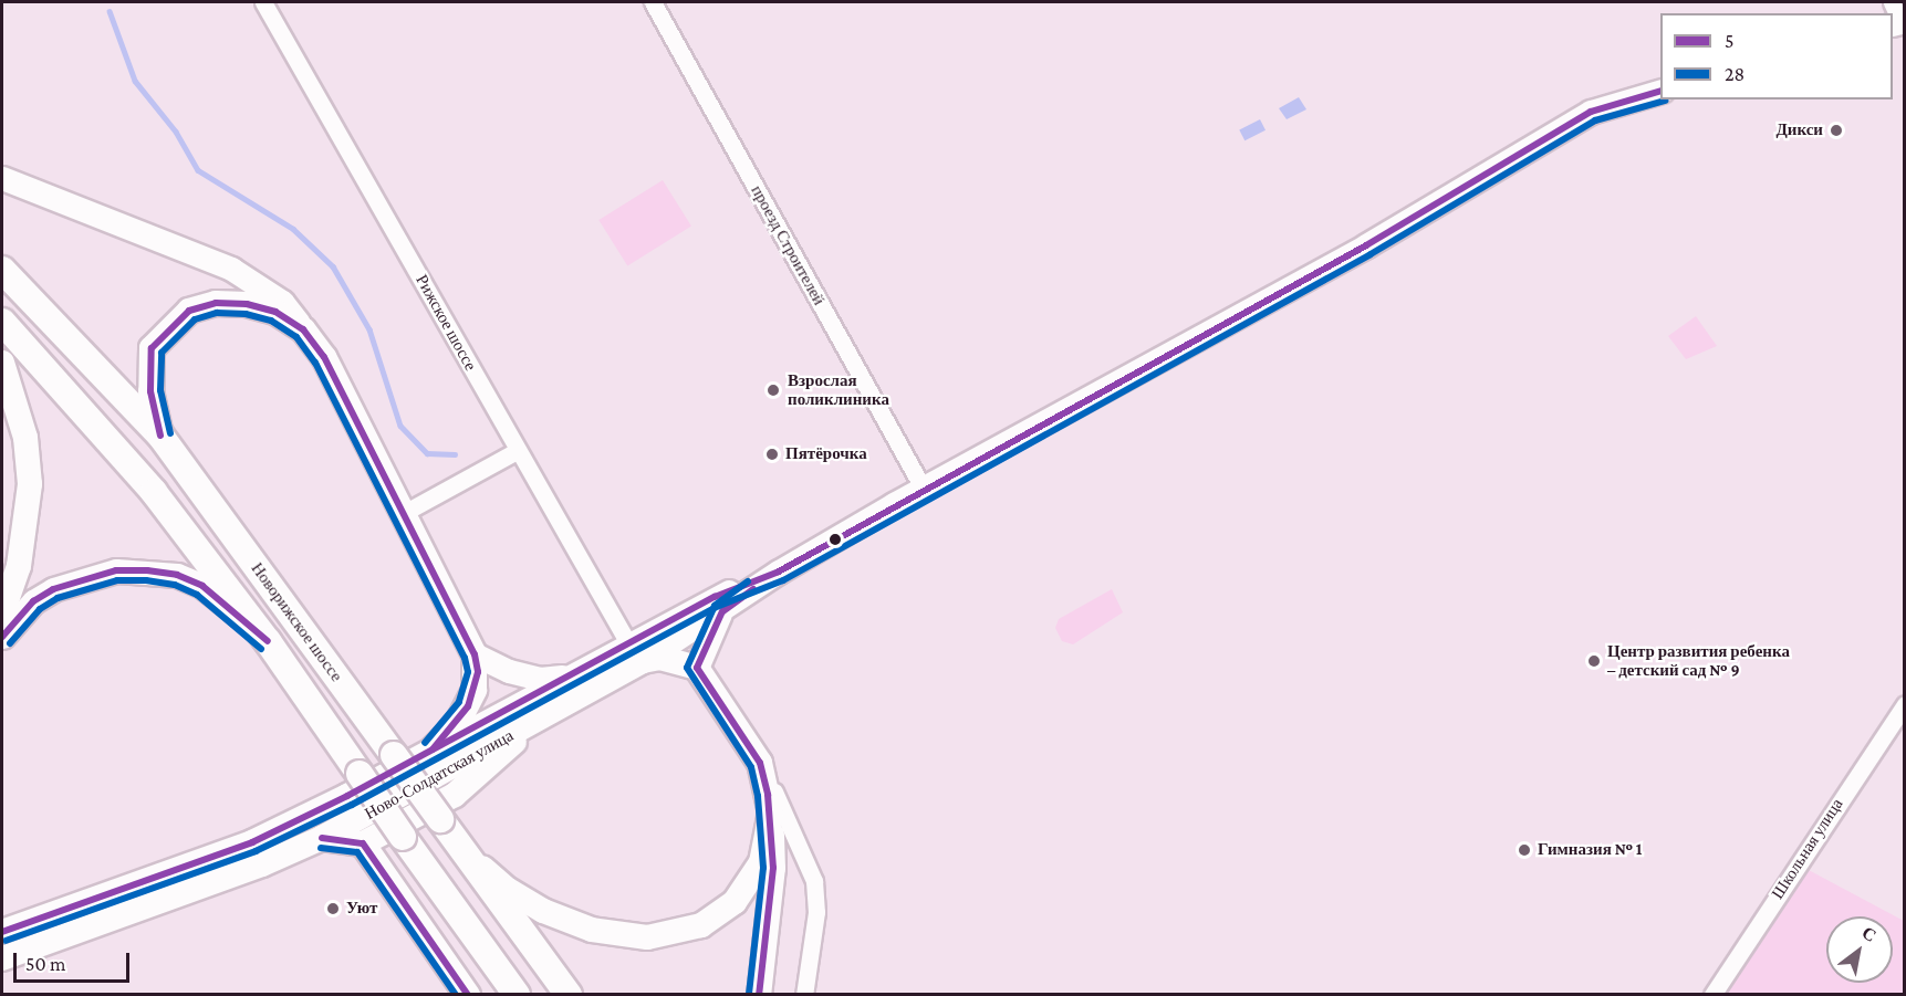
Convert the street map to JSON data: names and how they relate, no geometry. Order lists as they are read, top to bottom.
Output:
{
  "streets": {
    "highway": ["Новорижское шоссе"],
    "main road": ["Ново-Солдатская улица"],
    "street": ["проезд Строителей", "Рижское шоссе", "Школьная улица"]
  },
  "crossings": [
    ["проезд Строителей", "Ново-Солдатская улица"],
    ["Рижское шоссе", "Ново-Солдатская улица"]
  ],
  "places": [
    "Дикси",
    "Взрослая поликлиника",
    "Пятёрочка",
    "Центр развития ребенка – детский сад № 9",
    "Гимназия № 1",
    "Уют"
  ],
  "lines": ["transit line 5", "transit line 28"],
  "legend": ["5", "28"],
  "scale_bar": "50 m",
  "north": "top right"
}
